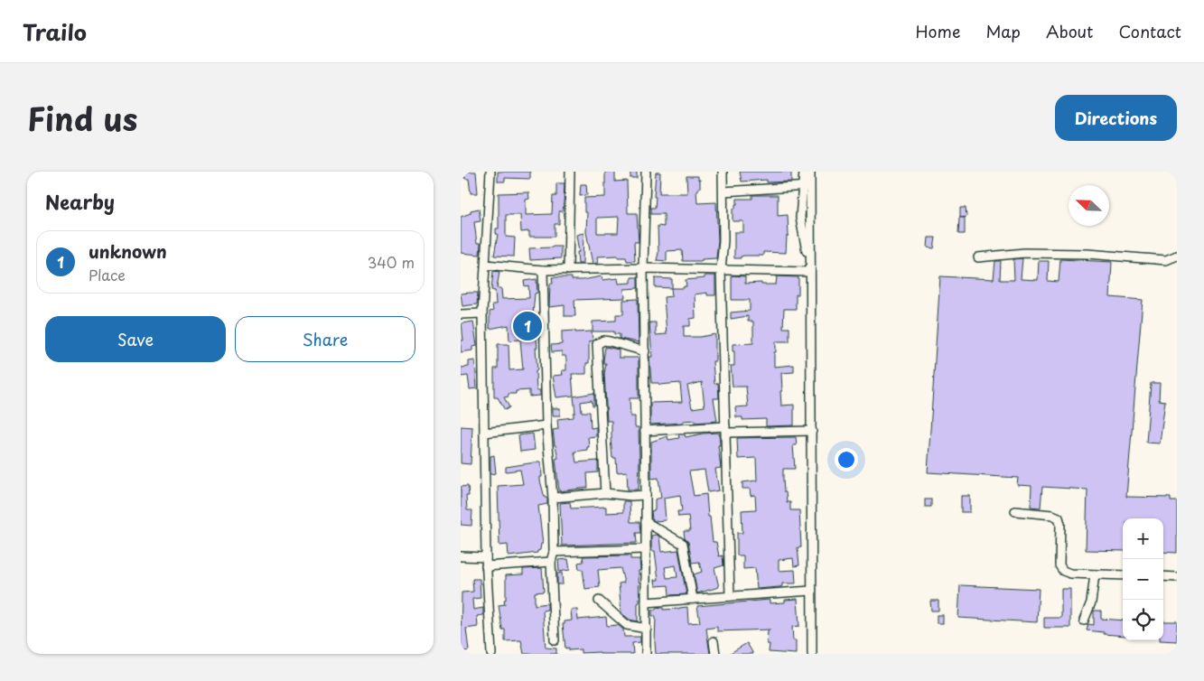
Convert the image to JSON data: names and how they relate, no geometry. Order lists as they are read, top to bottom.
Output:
{
  "north": "top left",
  "page": {
    "header": "Trailo",
    "nav": [
      "Home",
      "Map",
      "About",
      "Contact"
    ],
    "title": "Find us",
    "buttons": [
      "Directions",
      ["Save", "Share"]
    ],
    "heading": "Nearby",
    "list": [
      {
        "mark": "1",
        "name": "unknown",
        "note": "Place",
        "value": "340 m"
      }
    ],
    "pins": "1",
    "map_buttons": ["+", "−"]
  }
}
